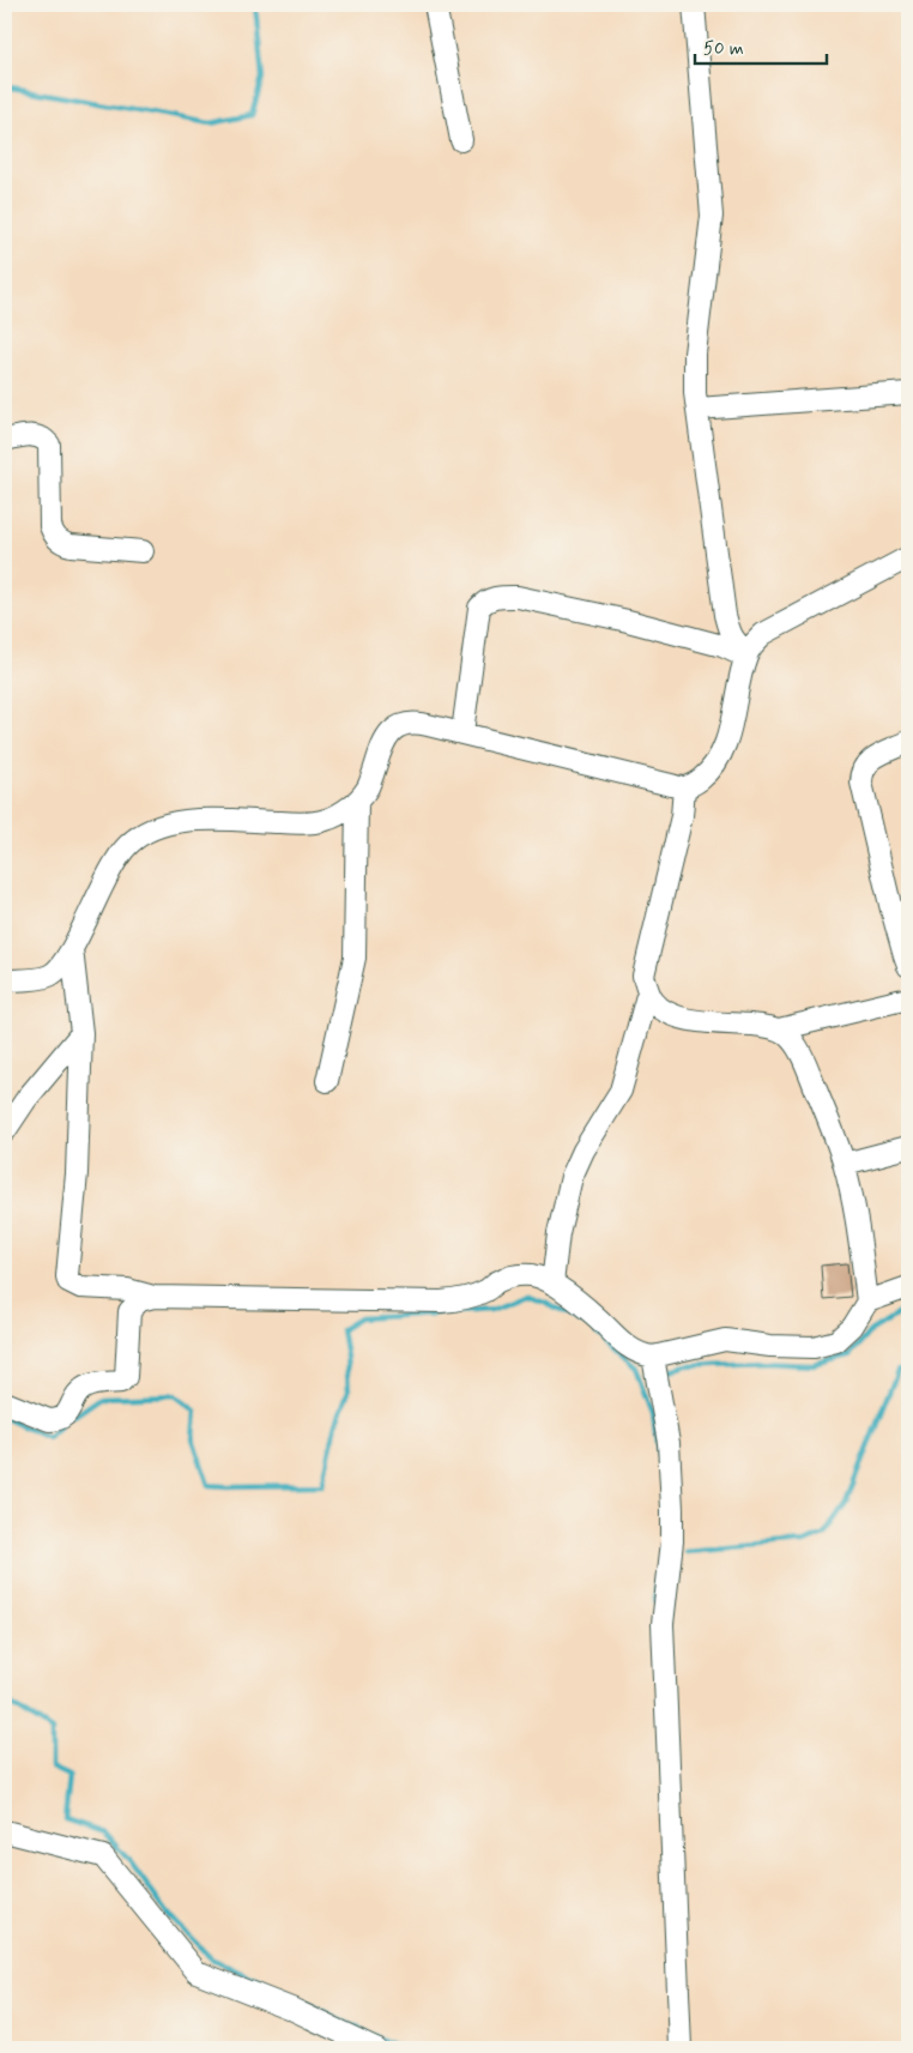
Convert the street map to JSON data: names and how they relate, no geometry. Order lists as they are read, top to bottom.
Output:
{
  "scale_bar": "50 m"
}
